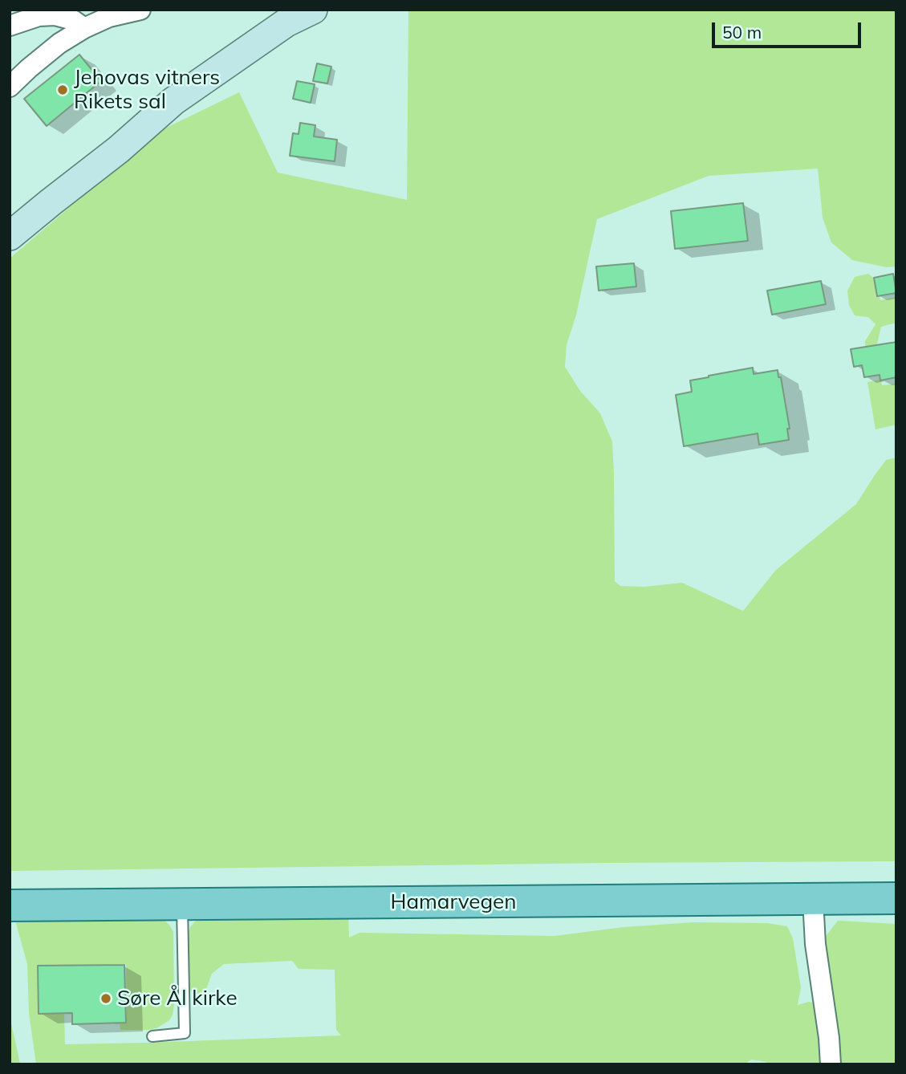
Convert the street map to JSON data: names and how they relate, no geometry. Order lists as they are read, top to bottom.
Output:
{
  "streets": {
    "main road": ["Hamarvegen"]
  },
  "places": ["Jehovas vitners Rikets sal", "Søre Ål kirke"],
  "scale_bar": "50 m"
}
